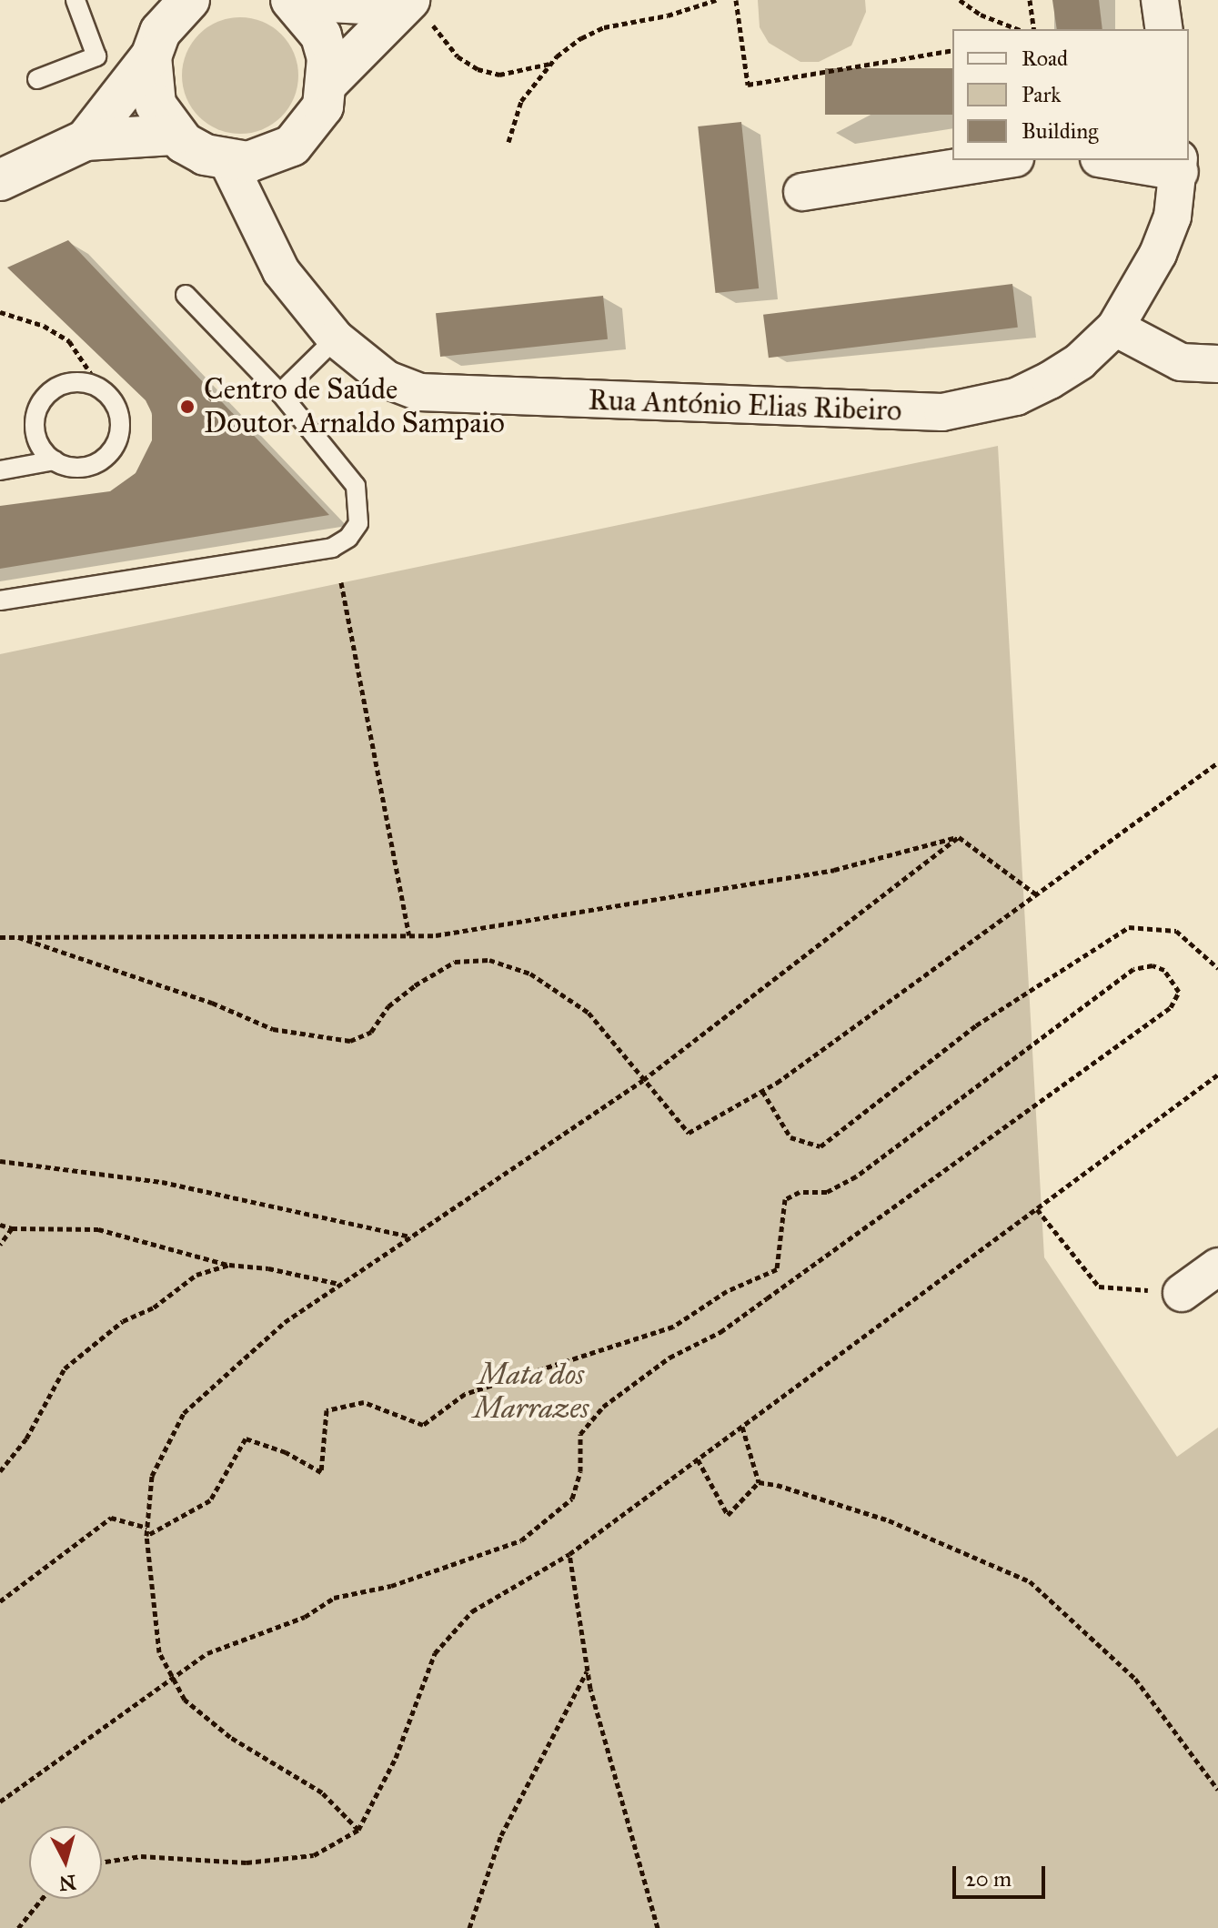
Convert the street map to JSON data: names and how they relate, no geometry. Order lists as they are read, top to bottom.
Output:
{
  "streets": {
    "street": ["Rua António Elias Ribeiro"]
  },
  "parks": ["Mata dos Marrazes"],
  "places": ["Centro de Saúde Doutor Arnaldo Sampaio"],
  "legend": ["Road", "Park", "Building"],
  "scale_bar": "20 m",
  "north": "bottom"
}
